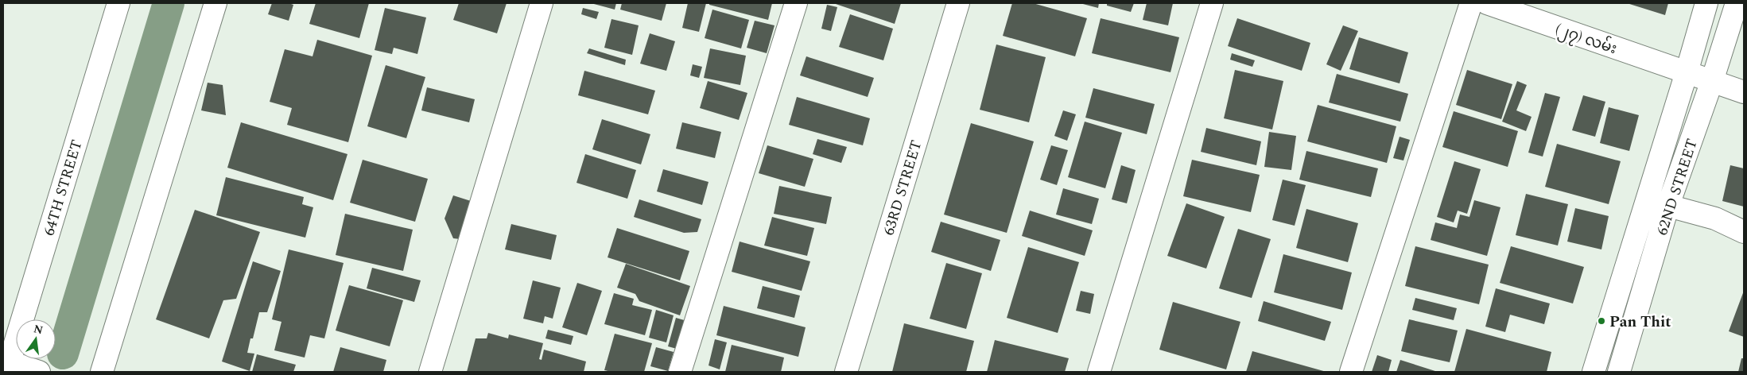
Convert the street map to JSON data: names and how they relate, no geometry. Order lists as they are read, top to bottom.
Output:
{
  "streets": {
    "street": [
      "(၂၇) လမ်း",
      "62ND STREET",
      "64TH STREET",
      "63RD STREET"
    ]
  },
  "crossings": [
    ["(၂၇) လမ်း", "62ND STREET"]
  ],
  "places": ["Pan Thit"],
  "north": "top"
}
